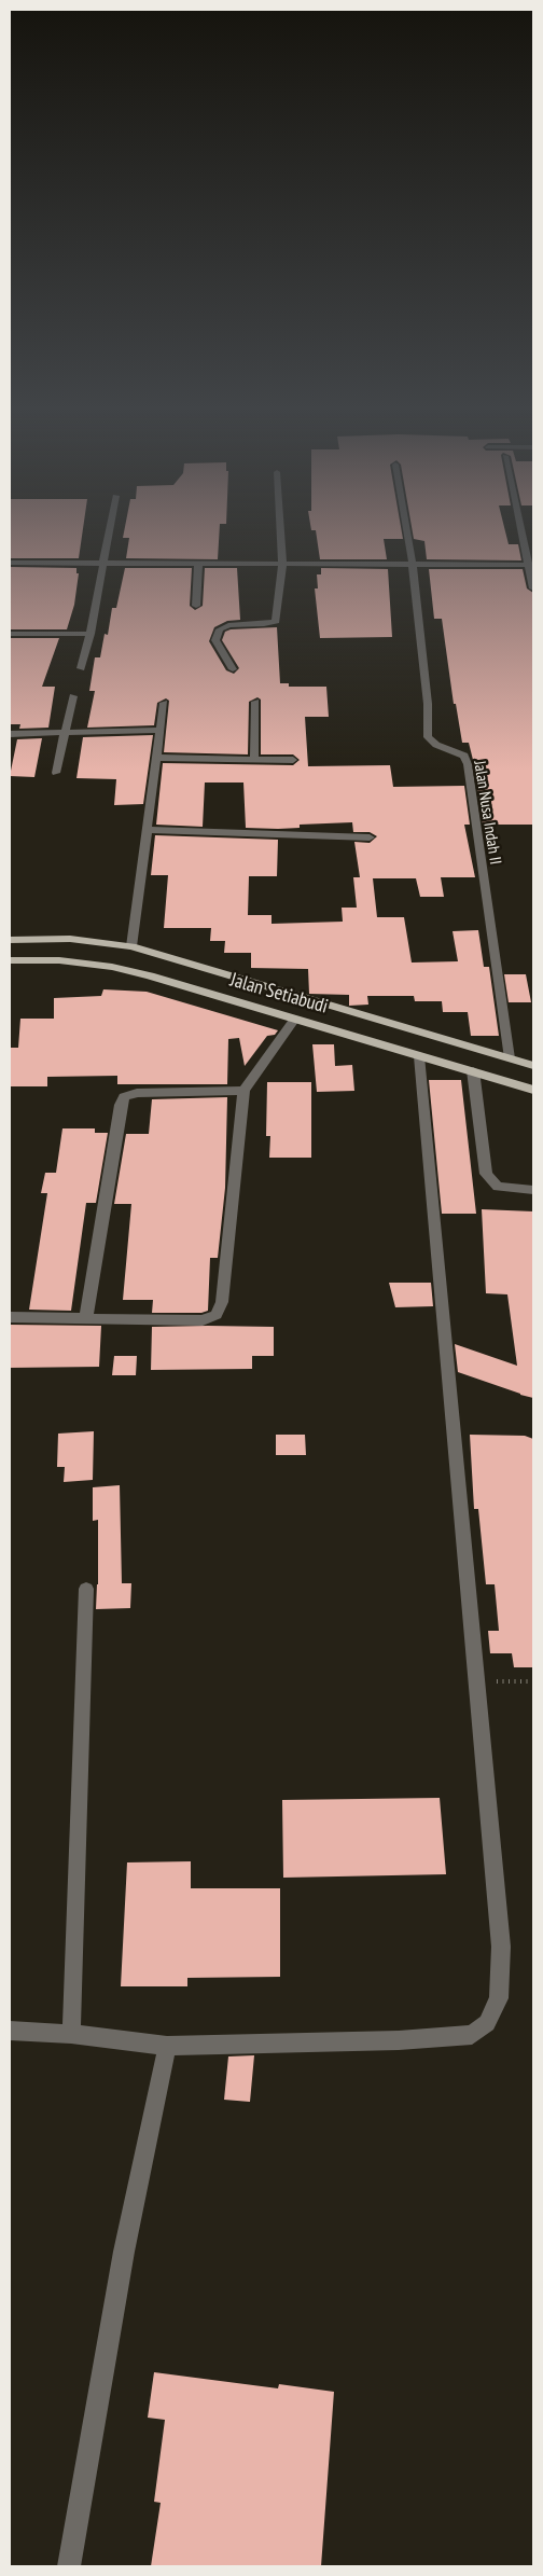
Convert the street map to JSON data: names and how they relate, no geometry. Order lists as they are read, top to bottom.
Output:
{
  "streets": {
    "main road": ["Jalan Setiabudi"],
    "street": ["Jalan Nusa Indah II"]
  },
  "crossings": [
    ["Jalan Nusa Indah II", "Jalan Setiabudi"]
  ]
}
